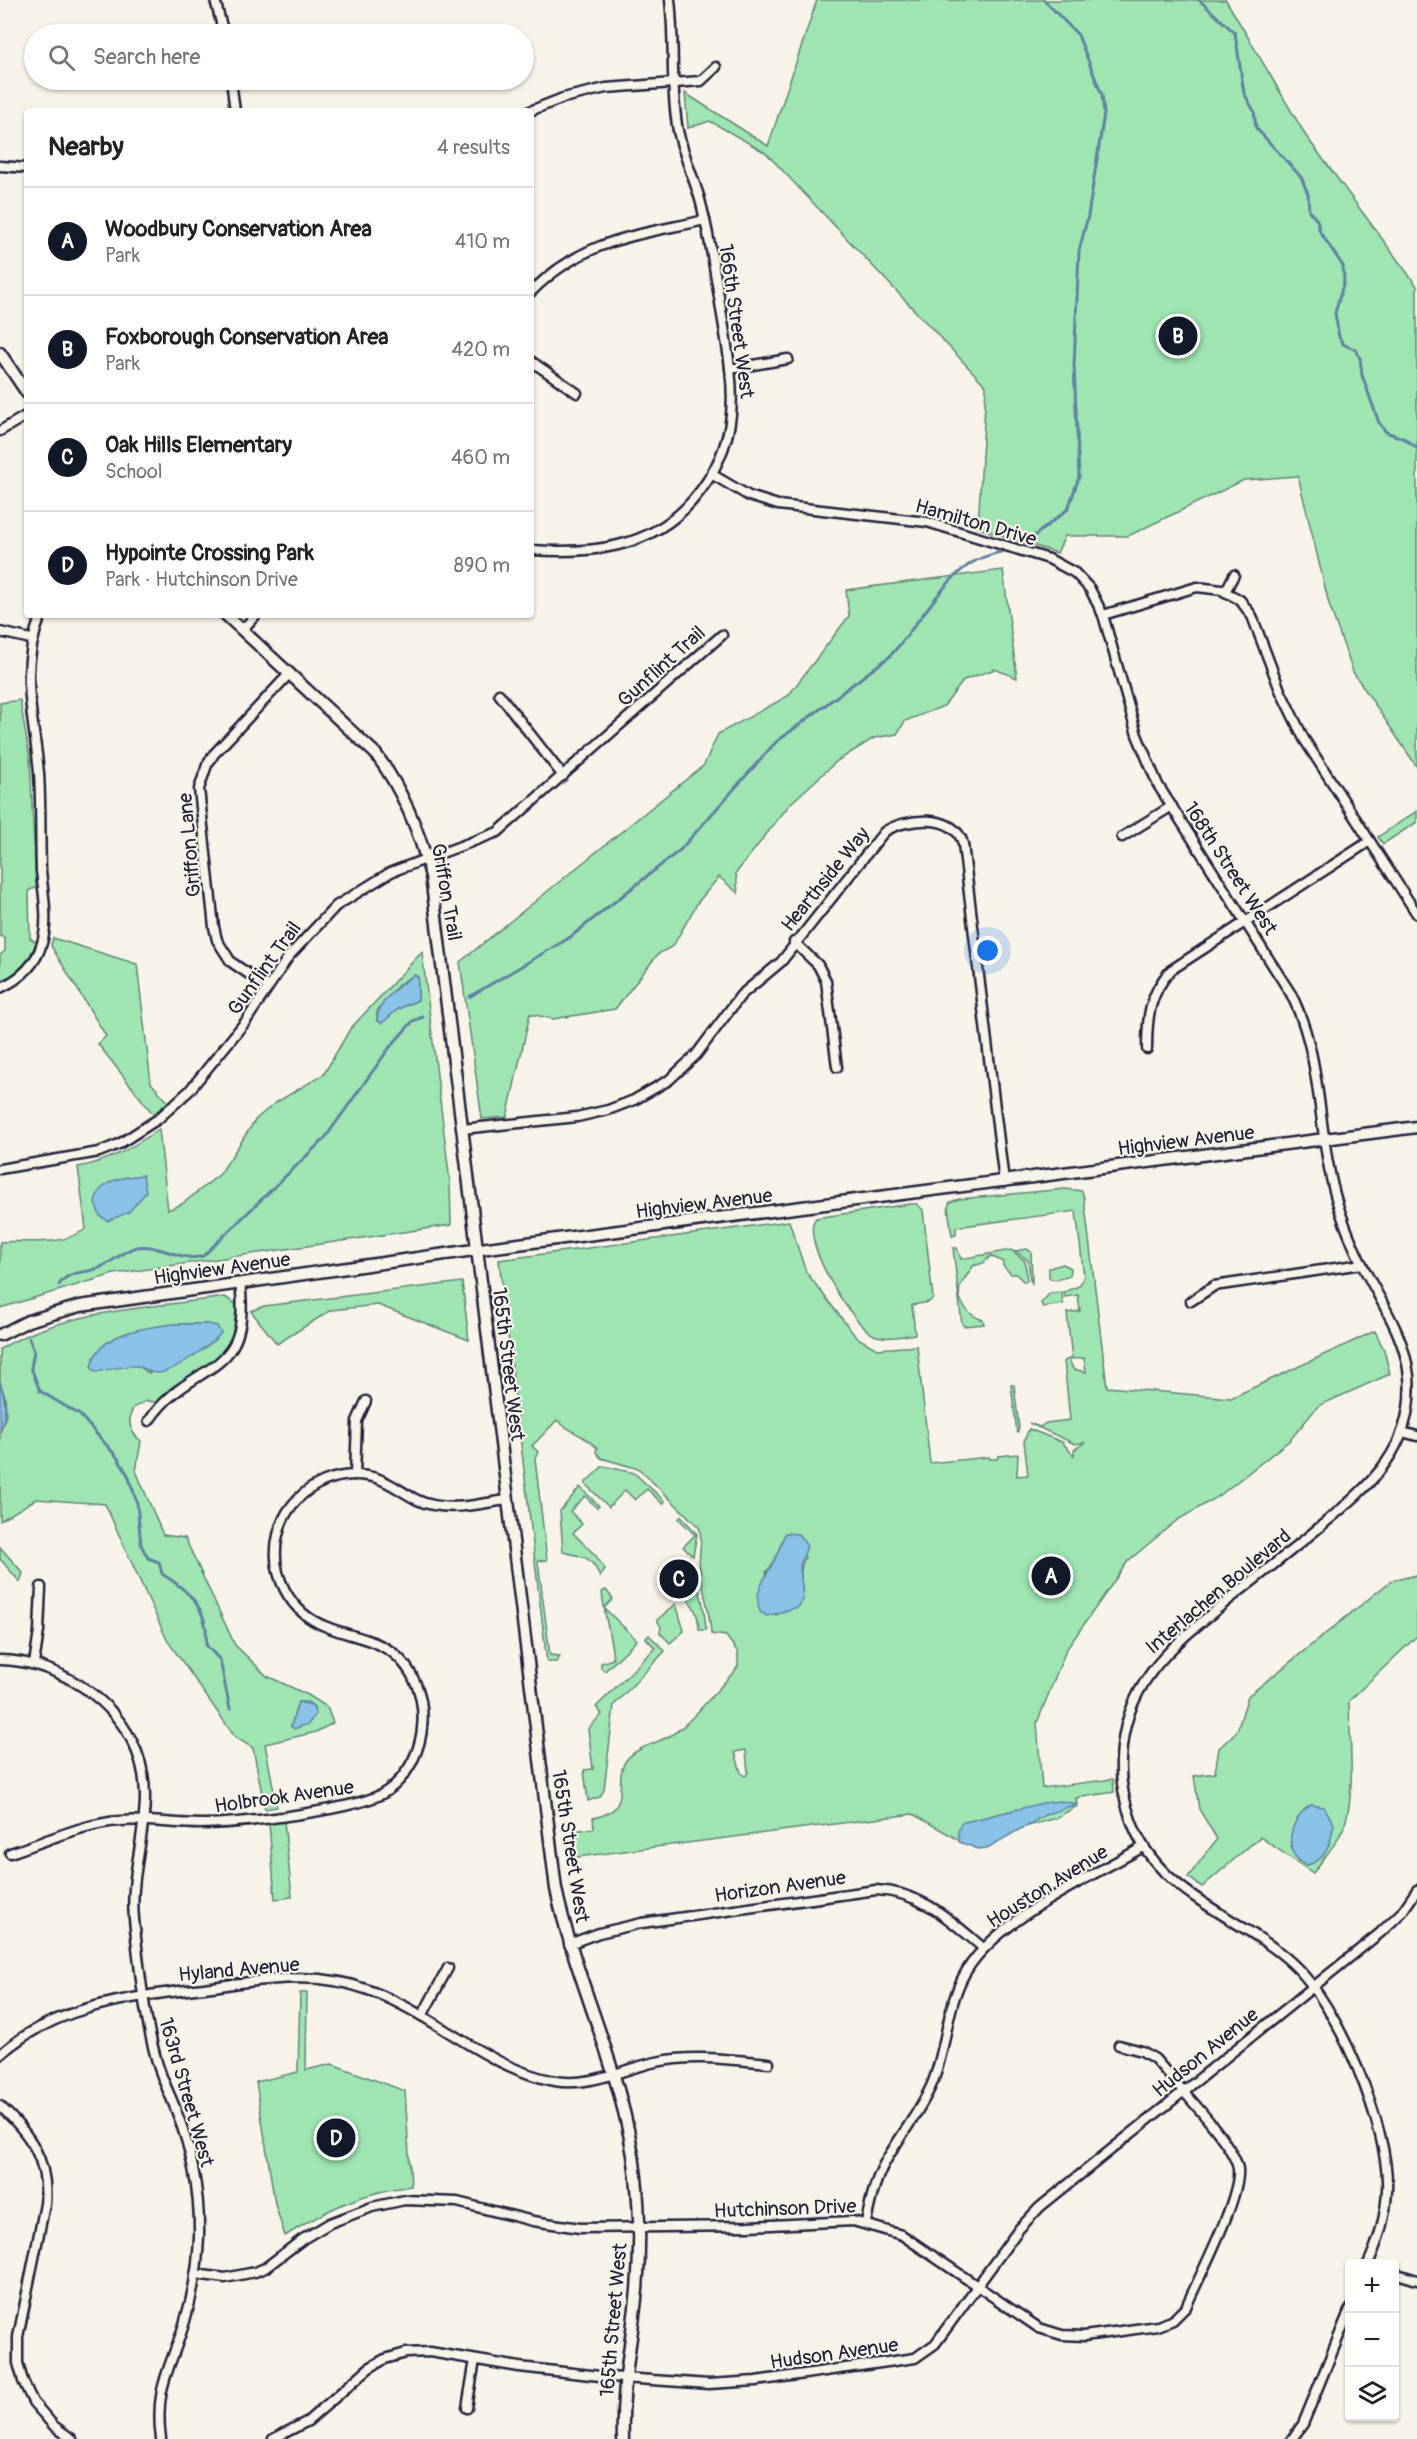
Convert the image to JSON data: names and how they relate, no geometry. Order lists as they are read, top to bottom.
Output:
{
  "streets": {
    "street": [
      "166th Street West",
      "Hamilton Drive",
      "Gunflint Trail",
      "Griffon Lane",
      "168th Street West",
      "Hearthside Way",
      "Griffon Trail",
      "Highview Avenue",
      "165th Street West",
      "Interlachen Boulevard",
      "Holbrook Avenue",
      "Horizon Avenue",
      "Houston Avenue",
      "Hyland Avenue",
      "Hudson Avenue",
      "163rd Street West",
      "Hutchinson Drive"
    ]
  },
  "crossings": [
    ["166th Street West", "Hamilton Drive"],
    ["Hamilton Drive", "168th Street West"],
    ["Gunflint Trail", "Griffon Lane"],
    ["Gunflint Trail", "Griffon Trail"],
    ["Griffon Lane", "Griffon Trail"],
    ["168th Street West", "Highview Avenue"],
    ["168th Street West", "Interlachen Boulevard"],
    ["Hearthside Way", "Griffon Trail"],
    ["Hearthside Way", "Highview Avenue"],
    ["Griffon Trail", "Highview Avenue"],
    ["Griffon Trail", "165th Street West"],
    ["Highview Avenue", "165th Street West"],
    ["Highview Avenue", "Interlachen Boulevard"],
    ["165th Street West", "Holbrook Avenue"],
    ["165th Street West", "Horizon Avenue"],
    ["165th Street West", "Hyland Avenue"],
    ["165th Street West", "Hudson Avenue"],
    ["165th Street West", "Hutchinson Drive"],
    ["Interlachen Boulevard", "Houston Avenue"],
    ["Interlachen Boulevard", "Hudson Avenue"],
    ["Holbrook Avenue", "163rd Street West"],
    ["Horizon Avenue", "Houston Avenue"],
    ["Houston Avenue", "Hutchinson Drive"],
    ["Hyland Avenue", "163rd Street West"],
    ["Hudson Avenue", "Hutchinson Drive"],
    ["163rd Street West", "Hutchinson Drive"]
  ],
  "page": {
    "search": "Search here",
    "heading": ["Nearby", "4 results"],
    "list": [
      {
        "mark": "A",
        "name": "Woodbury Conservation Area",
        "note": "Park",
        "value": "410 m"
      },
      {
        "mark": "B",
        "name": "Foxborough Conservation Area",
        "note": "Park",
        "value": "420 m"
      },
      {
        "mark": "C",
        "name": "Oak Hills Elementary",
        "note": "School",
        "value": "460 m"
      },
      {
        "mark": "D",
        "name": "Hypointe Crossing Park",
        "note": "Park · Hutchinson Drive",
        "value": "890 m"
      }
    ],
    "pins": [
      "B",
      "A",
      "C",
      "D"
    ],
    "map_buttons": ["+", "−"]
  }
}
